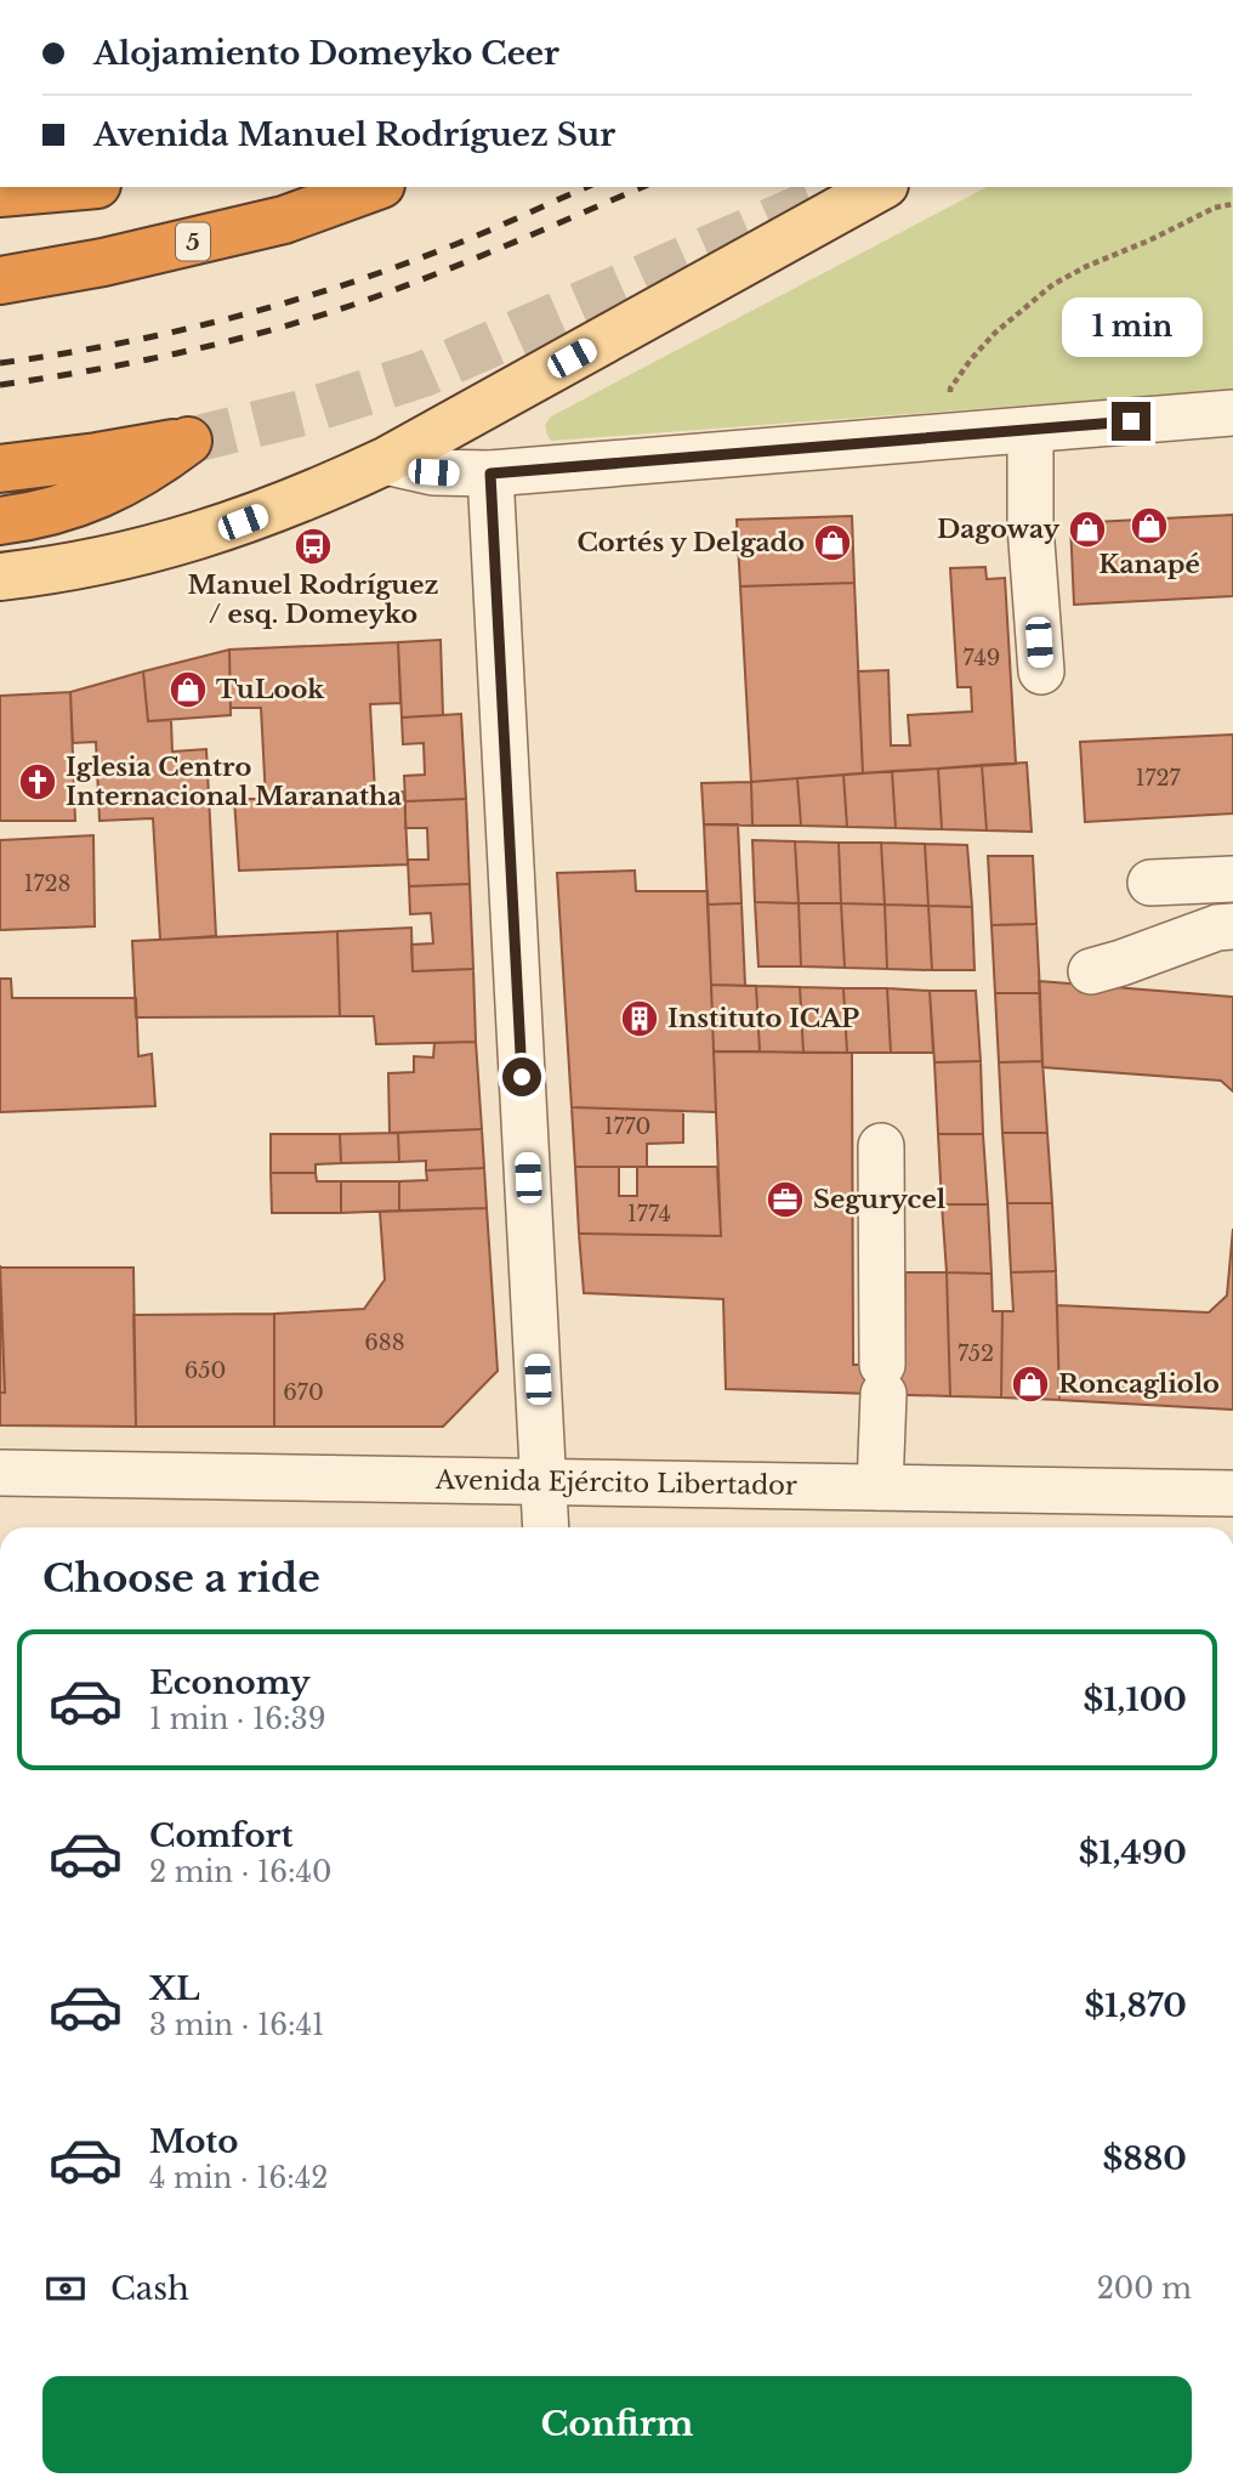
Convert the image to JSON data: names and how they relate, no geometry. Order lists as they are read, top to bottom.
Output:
{
  "streets": {
    "highway": ["5"],
    "street": ["Avenida Ejército Libertador"]
  },
  "places": {
    "shop": [
      "Kanapé",
      "Dagoway",
      "Cortés y Delgado",
      "TuLook",
      "Roncagliolo"
    ],
    "bus stop": ["Manuel Rodríguez / esq. Domeyko"],
    "church": ["Iglesia Centro Internacional Maranatha"],
    "building": ["Instituto ICAP"],
    "office": ["Segurycel"]
  },
  "house_numbers": [
    "749",
    "1727",
    "1728",
    "1770",
    "1774",
    "688",
    "752",
    "650",
    "670"
  ],
  "page": {
    "banner": ["Alojamiento Domeyko Ceer", "Avenida Manuel Rodríguez Sur"],
    "bubble": "1 min",
    "heading": "Choose a ride",
    "list": [
      {
        "name": "Economy",
        "note": "1 min · 16:39",
        "value": "$1,100"
      },
      {
        "name": "Comfort",
        "note": "2 min · 16:40",
        "value": "$1,490"
      },
      {
        "name": "XL",
        "note": "3 min · 16:41",
        "value": "$1,870"
      },
      {
        "name": "Moto",
        "note": "4 min · 16:42",
        "value": "$880"
      }
    ],
    "pay": ["Cash", "200 m"],
    "buttons": "Confirm"
  }
}
